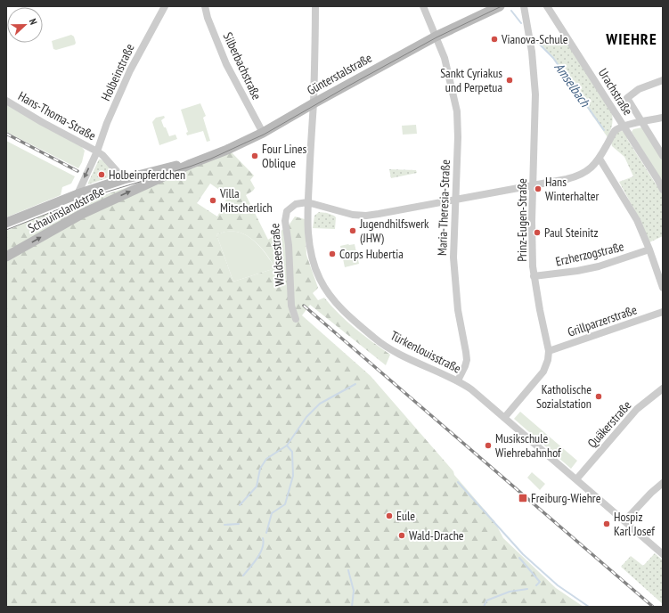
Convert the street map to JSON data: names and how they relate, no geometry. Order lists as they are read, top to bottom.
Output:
{
  "streets": {
    "main road": ["Günterstalstraße", "Schauinslandstraße"],
    "street": [
      "Silberbachstraße",
      "Holbeinstraße",
      "Urachstraße",
      "Hans-Thoma-Straße",
      "Maria-Theresia-Straße",
      "Prinz-Eugen-Straße",
      "Erzherzogstraße",
      "Waldseestraße",
      "Grillparzerstraße",
      "Türkenlouisstraße",
      "Quäkerstraße"
    ]
  },
  "crossings": [
    ["Silberbachstraße", "Günterstalstraße"],
    ["Holbeinstraße", "Günterstalstraße"],
    ["Holbeinstraße", "Hans-Thoma-Straße"],
    ["Holbeinstraße", "Schauinslandstraße"],
    ["Günterstalstraße", "Maria-Theresia-Straße"],
    ["Günterstalstraße", "Schauinslandstraße"],
    ["Günterstalstraße", "Türkenlouisstraße"],
    ["Maria-Theresia-Straße", "Türkenlouisstraße"],
    ["Prinz-Eugen-Straße", "Erzherzogstraße"],
    ["Prinz-Eugen-Straße", "Grillparzerstraße"],
    ["Prinz-Eugen-Straße", "Türkenlouisstraße"],
    ["Waldseestraße", "Türkenlouisstraße"],
    ["Türkenlouisstraße", "Quäkerstraße"]
  ],
  "districts": ["WIEHRE"],
  "water": ["Amselbach"],
  "places": {
    "other": [
      "Vianova-Schule",
      "Sankt Cyriakus und Perpetua",
      "Four Lines Oblique",
      "Holbeinpferdchen",
      "Hans Winterhalter",
      "Villa Mitscherlich",
      "Jugendhilfswerk (JHW)",
      "Paul Steinitz",
      "Corps Hubertia",
      "Katholische Sozialstation",
      "Musikschule Wiehrebahnhof",
      "Eule",
      "Hospiz Karl Josef",
      "Wald-Drache"
    ],
    "transit": ["Freiburg-Wiehre"]
  },
  "north": "right"
}
